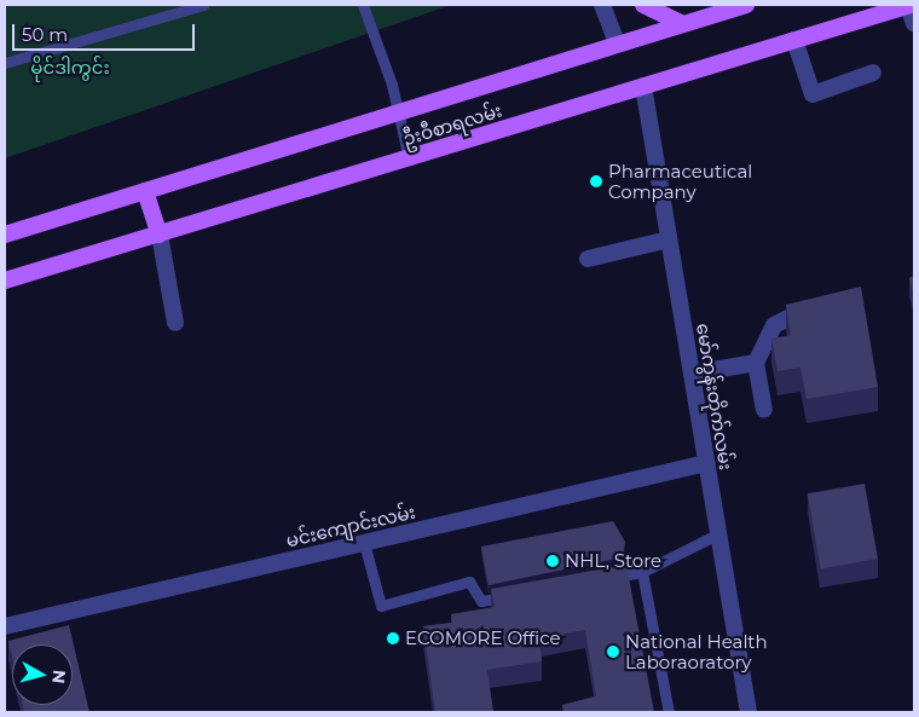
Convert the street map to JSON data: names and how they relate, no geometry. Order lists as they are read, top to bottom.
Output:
{
  "streets": {
    "main road": ["ဦးဝီစာရလမ်း"],
    "street": ["မော်ကွန်းတိုက်လမ်း", "မင်းကျောင်းလမ်း"]
  },
  "crossings": [
    ["ဦးဝီစာရလမ်း", "မော်ကွန်းတိုက်လမ်း"],
    ["မော်ကွန်းတိုက်လမ်း", "မင်းကျောင်းလမ်း"]
  ],
  "parks": ["မိုင်ဒါကွင်း"],
  "places": [
    "Pharmaceutical Company",
    "NHL, Store",
    "ECOMORE Office",
    "National Health Laboraoratory"
  ],
  "scale_bar": "50 m",
  "north": "right"
}
